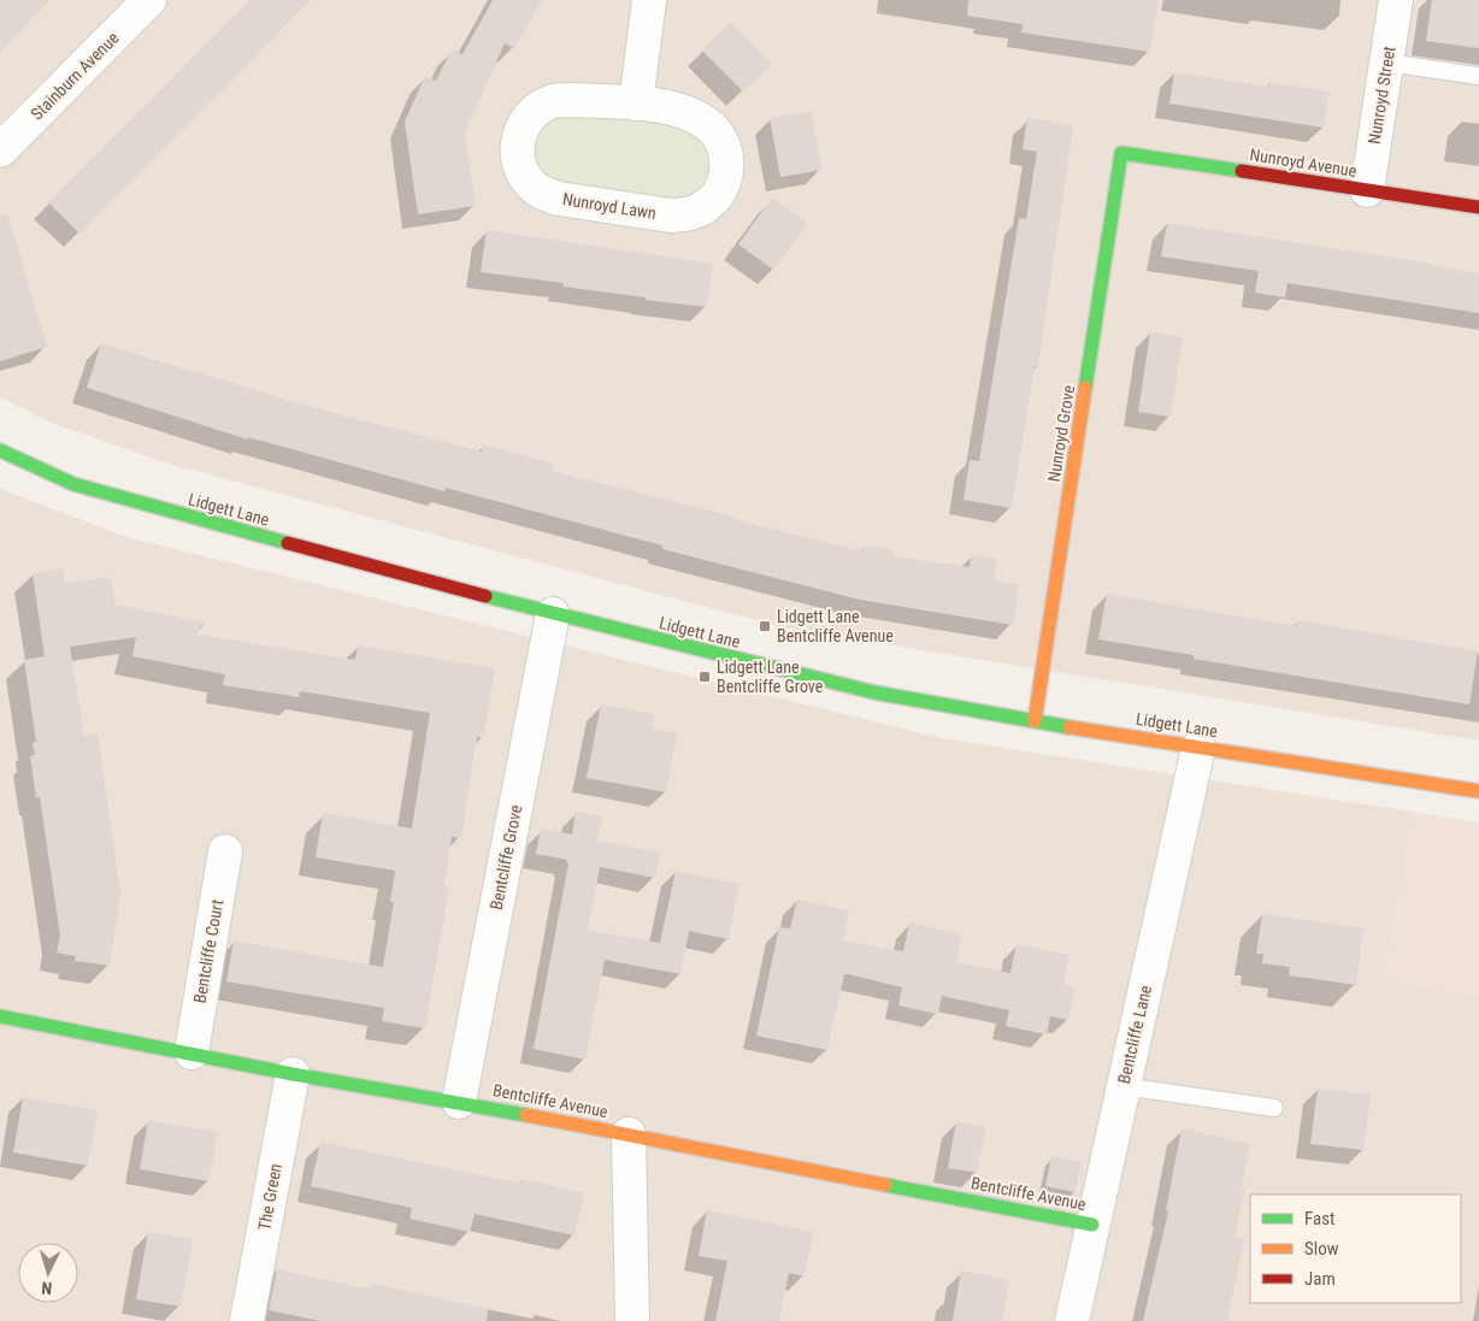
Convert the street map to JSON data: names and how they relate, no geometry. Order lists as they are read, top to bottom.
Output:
{
  "streets": {
    "street": [
      "Stainburn Avenue",
      "Nunroyd Street",
      "Nunroyd Avenue",
      "Nunroyd Lawn",
      "Nunroyd Grove",
      "Lidgett Lane",
      "Bentcliffe Grove",
      "Bentcliffe Court",
      "Bentcliffe Lane",
      "Bentcliffe Avenue",
      "The Green"
    ]
  },
  "crossings": [
    ["Nunroyd Street", "Nunroyd Avenue"],
    ["Nunroyd Avenue", "Nunroyd Grove"],
    ["Nunroyd Grove", "Lidgett Lane"],
    ["Lidgett Lane", "Bentcliffe Grove"],
    ["Lidgett Lane", "Bentcliffe Lane"],
    ["Bentcliffe Grove", "Bentcliffe Avenue"],
    ["Bentcliffe Court", "Bentcliffe Avenue"],
    ["Bentcliffe Lane", "Bentcliffe Avenue"],
    ["Bentcliffe Avenue", "The Green"]
  ],
  "places": {
    "transit": ["Lidgett Lane Bentcliffe Avenue", "Lidgett Lane Bentcliffe Grove"]
  },
  "legend": ["Fast", "Slow", "Jam"],
  "north": "bottom"
}
